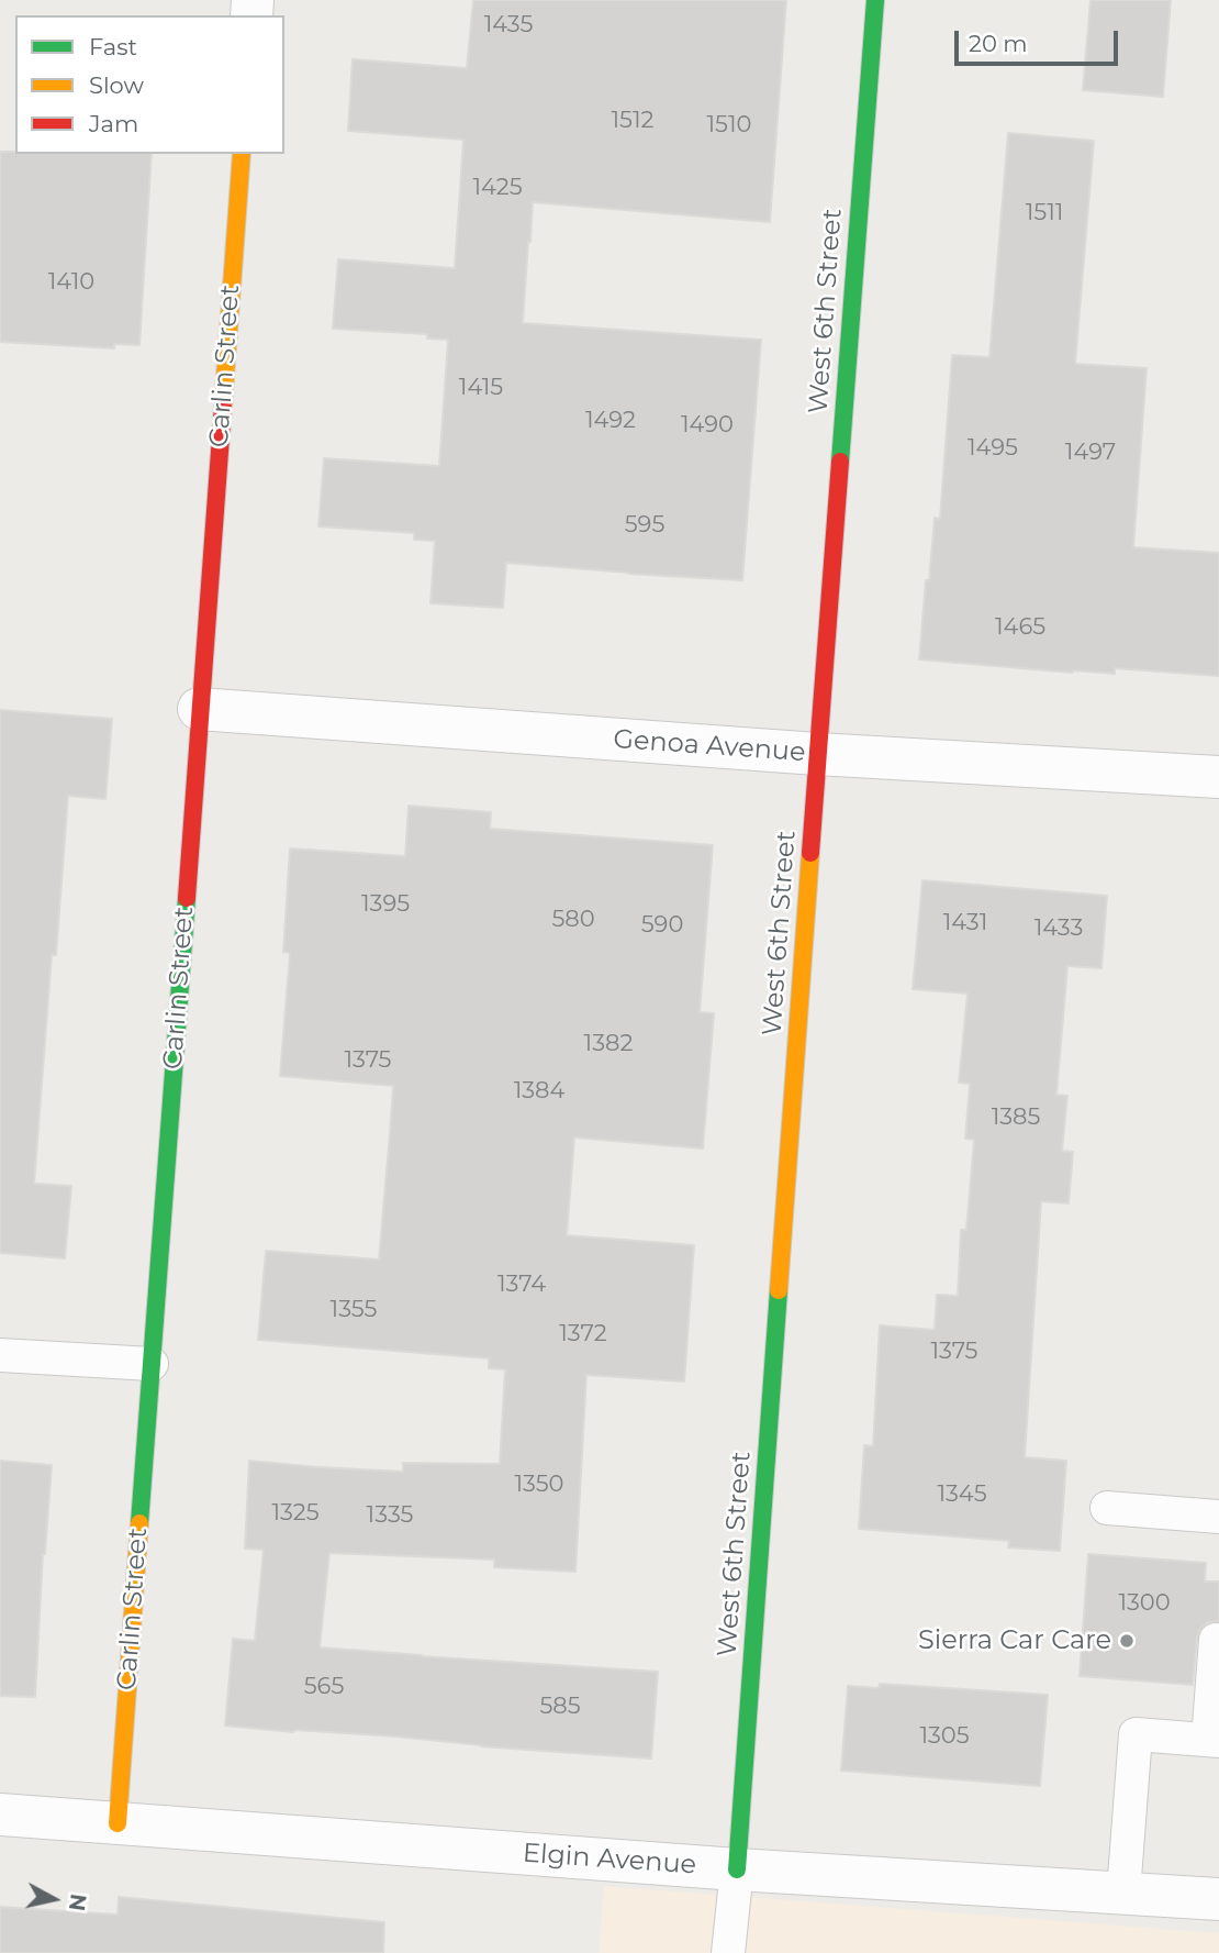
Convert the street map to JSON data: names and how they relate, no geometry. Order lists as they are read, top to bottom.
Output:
{
  "streets": {
    "street": [
      "West 6th Street",
      "Carlin Street",
      "Genoa Avenue",
      "Elgin Avenue"
    ]
  },
  "crossings": [
    ["West 6th Street", "Genoa Avenue"],
    ["West 6th Street", "Elgin Avenue"],
    ["Carlin Street", "Genoa Avenue"],
    ["Carlin Street", "Elgin Avenue"]
  ],
  "places": ["Sierra Car Care"],
  "house_numbers": [
    "1435",
    "1512",
    "1510",
    "1425",
    "1511",
    "1410",
    "1415",
    "1492",
    "1490",
    "1495",
    "1497",
    "595",
    "1465",
    "1395",
    "580",
    "1431",
    "590",
    "1433",
    "1382",
    "1375",
    "1384",
    "1385",
    "1374",
    "1355",
    "1372",
    "1375",
    "1350",
    "1345",
    "1325",
    "1335",
    "1300",
    "565",
    "585",
    "1305"
  ],
  "legend": ["Fast", "Slow", "Jam"],
  "scale_bar": "20 m",
  "north": "right"
}
